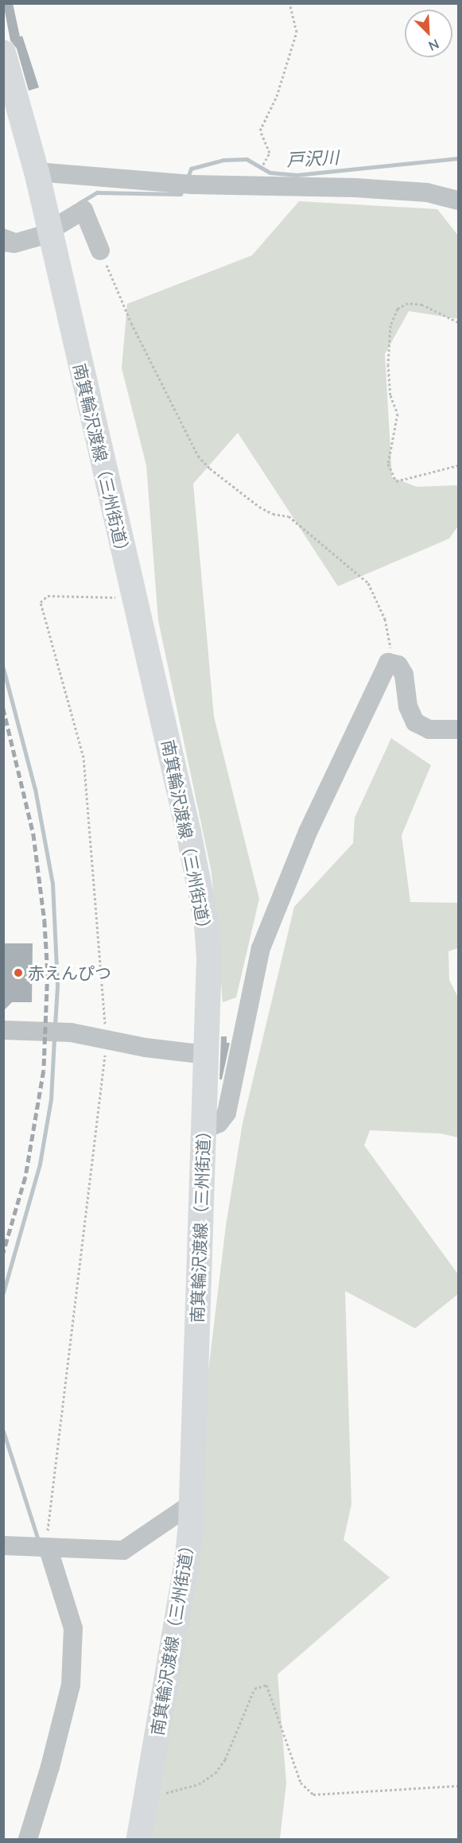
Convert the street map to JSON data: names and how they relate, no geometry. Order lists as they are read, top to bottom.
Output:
{
  "streets": {
    "main road": ["南箕輪沢渡線（三州街道）"]
  },
  "water": ["戸沢川"],
  "places": ["赤えんぴつ"],
  "north": "bottom right"
}
